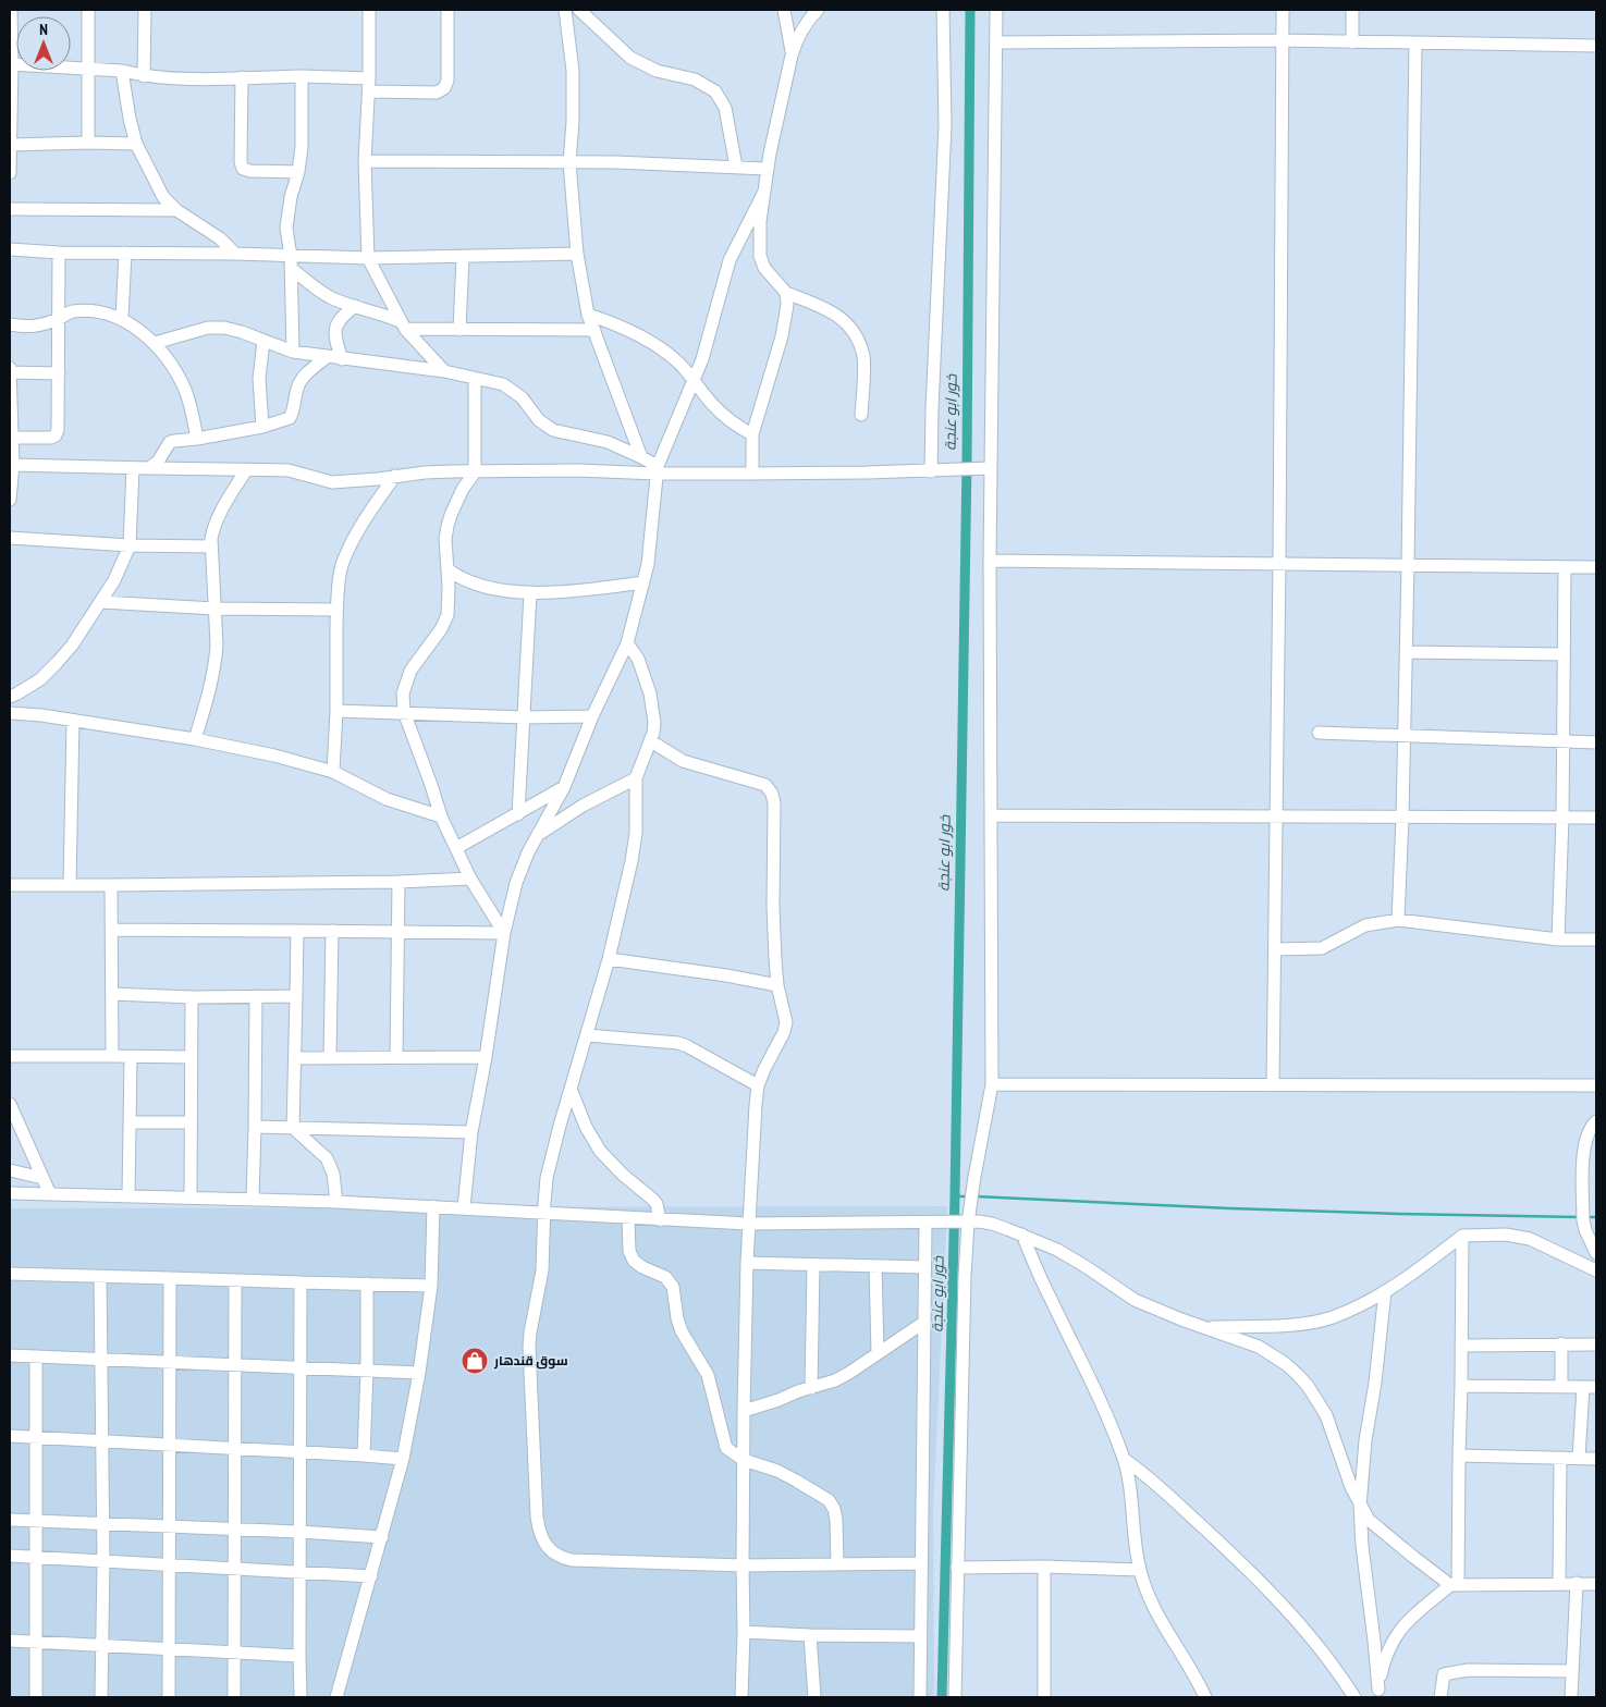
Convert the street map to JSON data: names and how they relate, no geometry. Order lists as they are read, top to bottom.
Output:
{
  "water": ["خور ابو عنجة"],
  "places": {
    "shop": ["سوق قندهار"]
  },
  "north": "top"
}
